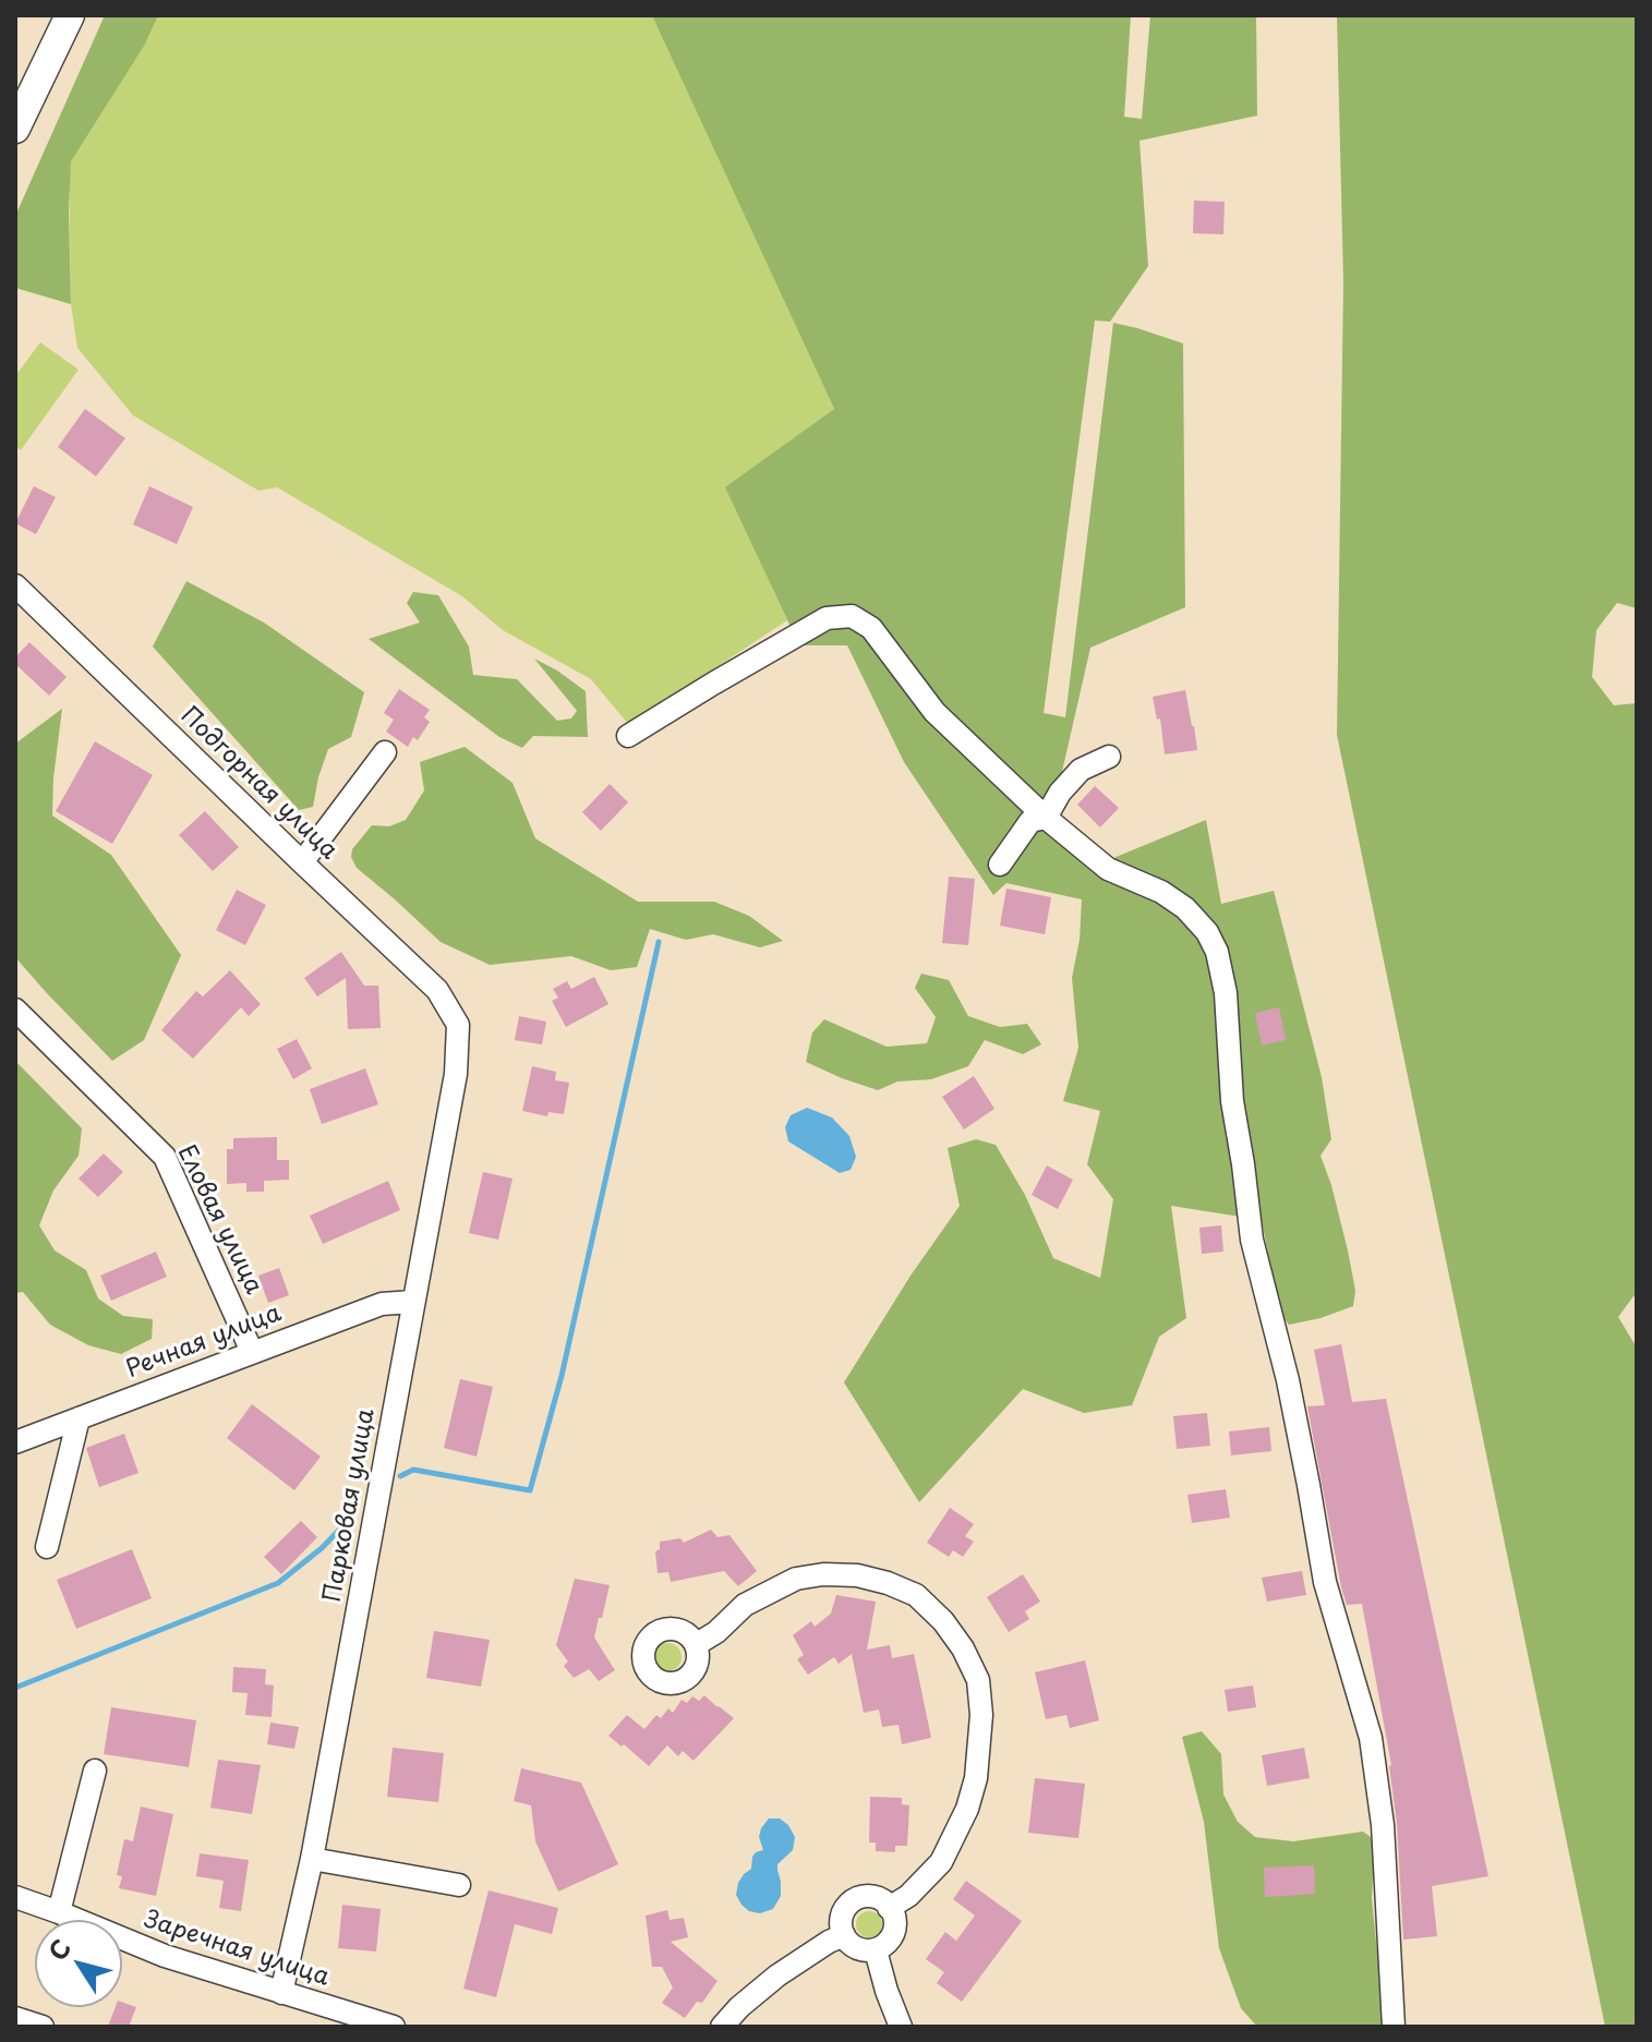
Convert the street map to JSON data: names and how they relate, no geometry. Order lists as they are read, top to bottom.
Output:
{
  "streets": {
    "street": [
      "Подгорная улица",
      "Еловая улица",
      "Речная улица",
      "Парковая улица",
      "Заречная улица"
    ]
  },
  "crossings": [
    ["Подгорная улица", "Парковая улица"],
    ["Еловая улица", "Речная улица"],
    ["Речная улица", "Парковая улица"],
    ["Парковая улица", "Заречная улица"]
  ],
  "north": "top left"
}
